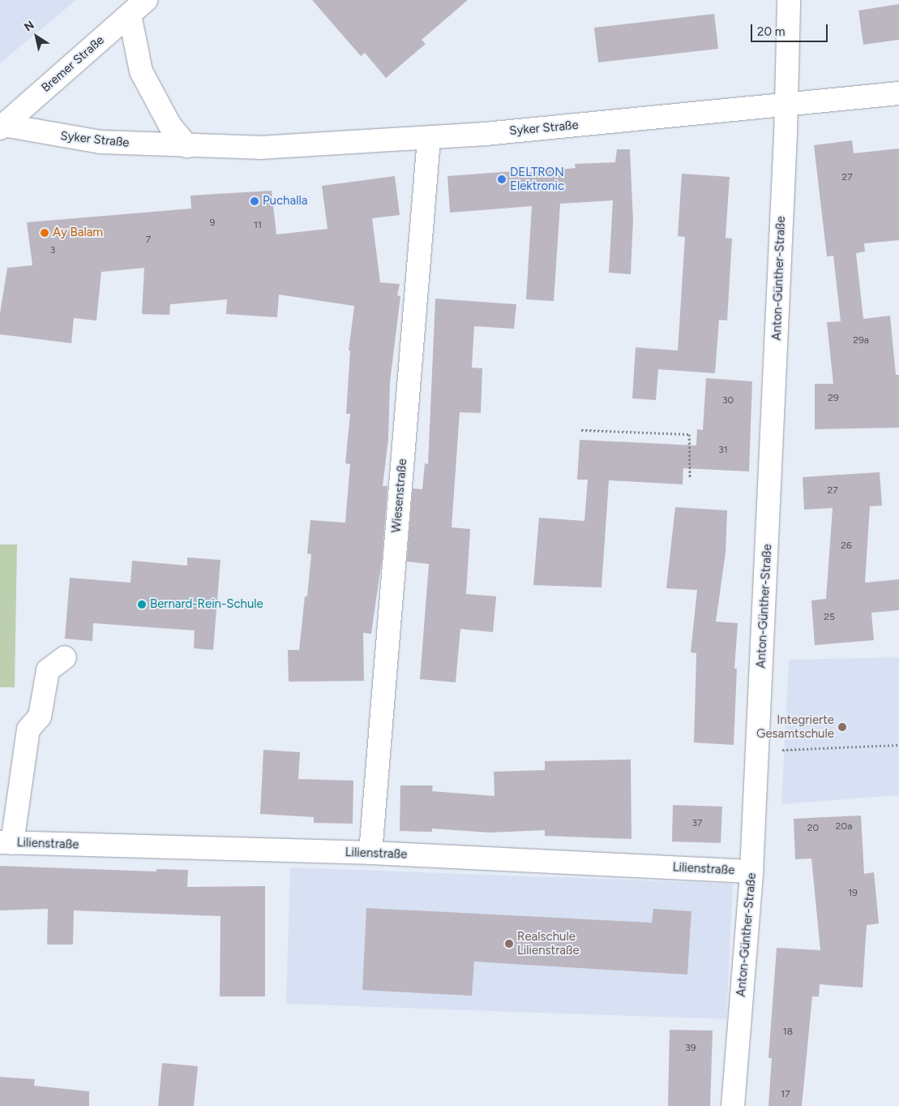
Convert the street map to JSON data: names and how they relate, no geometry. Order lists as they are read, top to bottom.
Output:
{
  "streets": {
    "main road": [
      "Bremer Straße",
      "Syker Straße",
      "Anton-Günther-Straße",
      "Wiesenstraße",
      "Lilienstraße"
    ]
  },
  "crossings": [
    ["Bremer Straße", "Syker Straße"],
    ["Syker Straße", "Anton-Günther-Straße"],
    ["Syker Straße", "Wiesenstraße"],
    ["Anton-Günther-Straße", "Lilienstraße"],
    ["Wiesenstraße", "Lilienstraße"]
  ],
  "places": [
    "DELTRON Elektronic",
    "Puchalla",
    "Ay Balam",
    "Bernard-Rein-Schule",
    "Integrierte Gesamtschule",
    "Realschule Lilienstraße"
  ],
  "house_numbers": [
    "27",
    "9",
    "11",
    "7",
    "3",
    "29a",
    "29",
    "30",
    "31",
    "27",
    "26",
    "25",
    "37",
    "20a",
    "20",
    "19",
    "18",
    "39",
    "17"
  ],
  "scale_bar": "20 m",
  "north": "top left"
}
